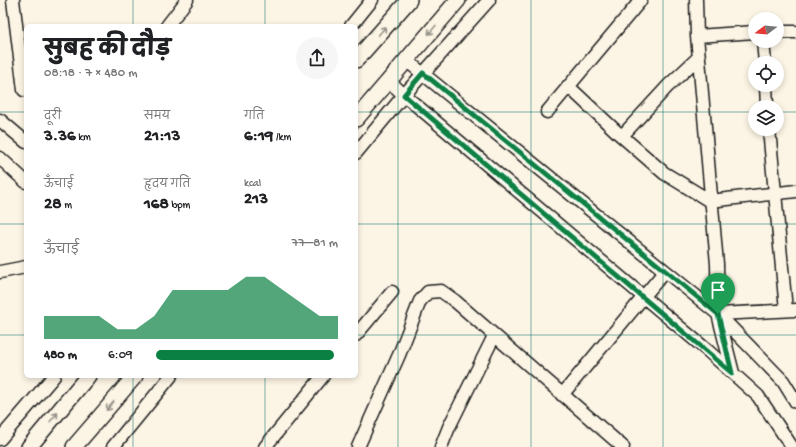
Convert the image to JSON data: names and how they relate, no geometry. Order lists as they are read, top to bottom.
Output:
{
  "north": "left",
  "page": {
    "heading": ["सुबह की दौड़", "08:18 · 7 × 480 m"],
    "stats": [
      ["दूरी", "3.36 km"],
      ["समय", "21:13"],
      ["गति", "6:19 /km"],
      ["ऊँचाई", "28 m"],
      ["हृदय गति", "168 bpm"],
      ["kcal", "213"]
    ],
    "chart": ["ऊँचाई", "77–81 m"],
    "list": [
      {
        "name": "480 m",
        "note": "6:09"
      }
    ]
  }
}
